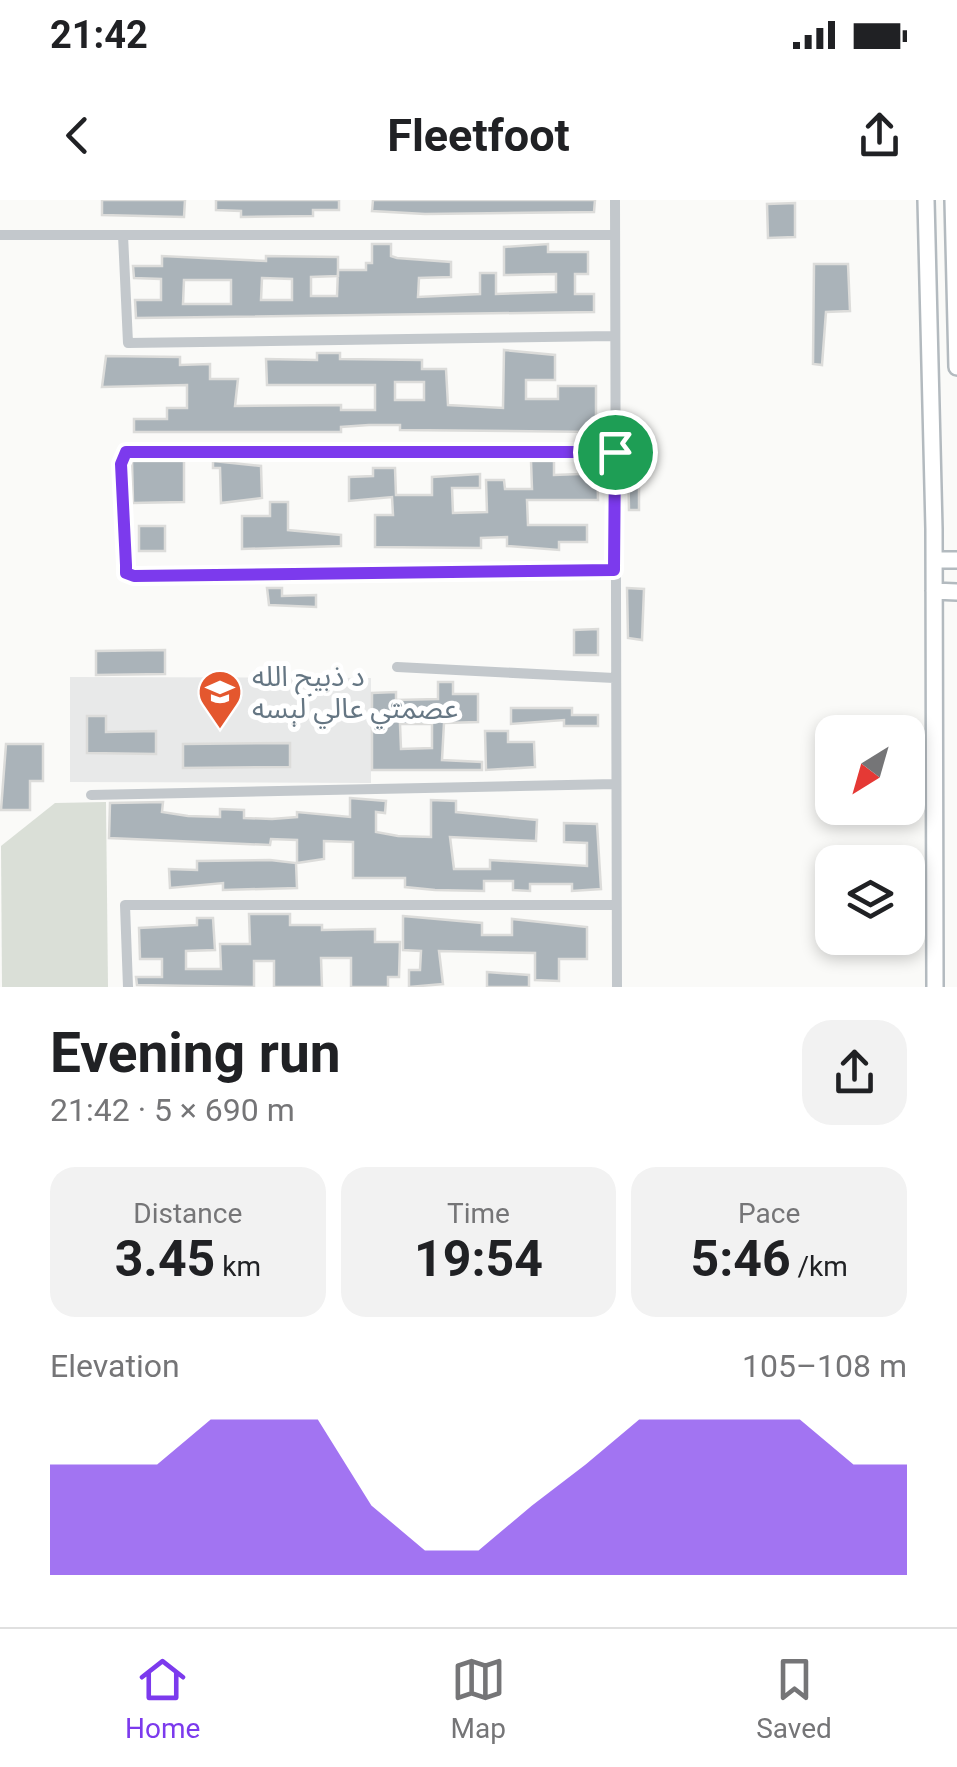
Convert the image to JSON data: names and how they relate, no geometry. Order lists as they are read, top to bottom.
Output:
{
  "places": {
    "school or university": ["د ذبیح الله عصمتي عالي لېسه"]
  },
  "north": "bottom left",
  "page": {
    "status": "21:42",
    "header": "Fleetfoot",
    "heading": ["Evening run", "21:42 · 5 × 690 m"],
    "stats": [
      ["Distance", "3.45 km"],
      ["Time", "19:54"],
      ["Pace", "5:46 /km"]
    ],
    "chart": ["Elevation", "105–108 m"],
    "tabs": ["Home", "Map", "Saved"]
  }
}
